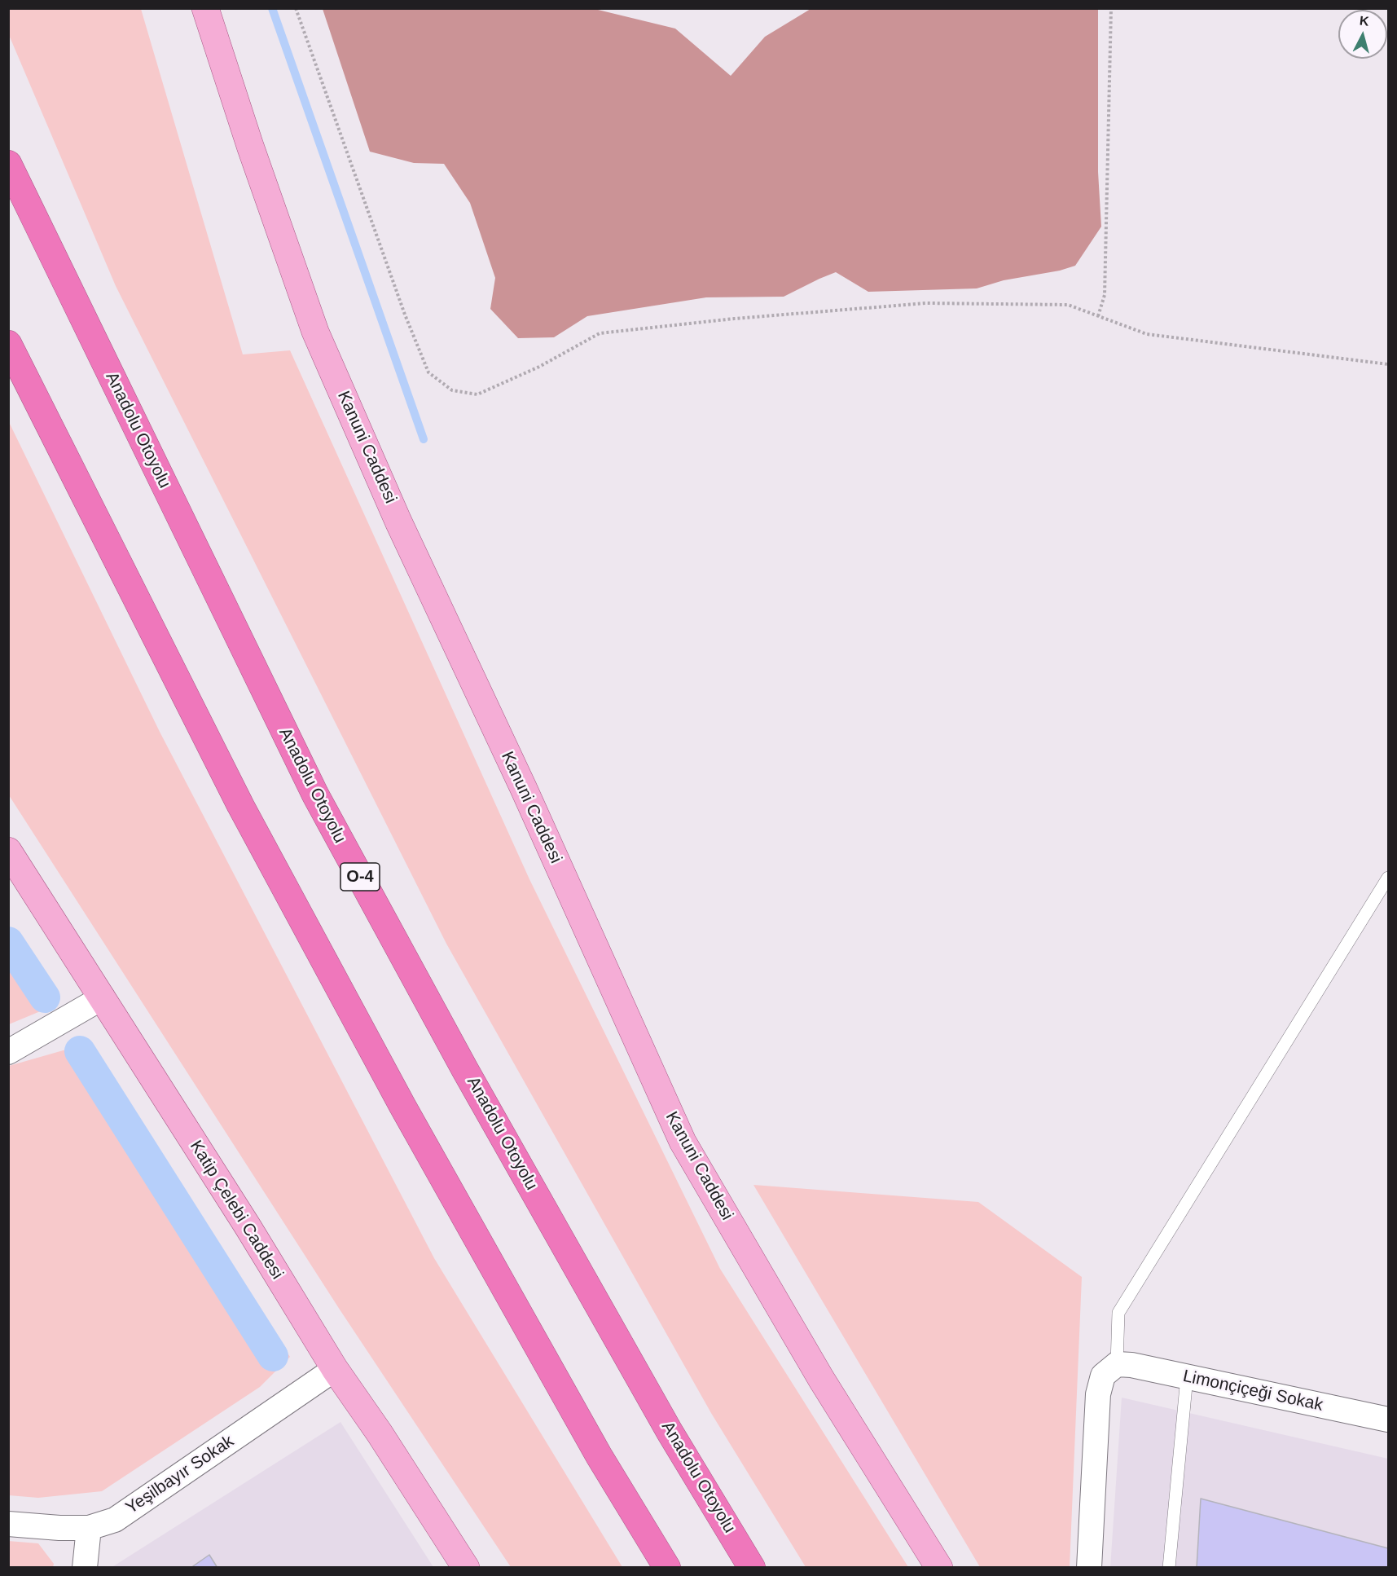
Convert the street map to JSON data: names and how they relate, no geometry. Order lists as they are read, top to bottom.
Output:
{
  "streets": {
    "highway": ["Anadolu Otoyolu", "O-4"],
    "main road": ["Kanuni Caddesi", "Katip Çelebi Caddesi"],
    "street": ["Limonçiçeği Sokak", "Yeşilbayır Sokak"]
  },
  "crossings": [
    ["Katip Çelebi Caddesi", "Yeşilbayır Sokak"]
  ],
  "north": "top"
}
